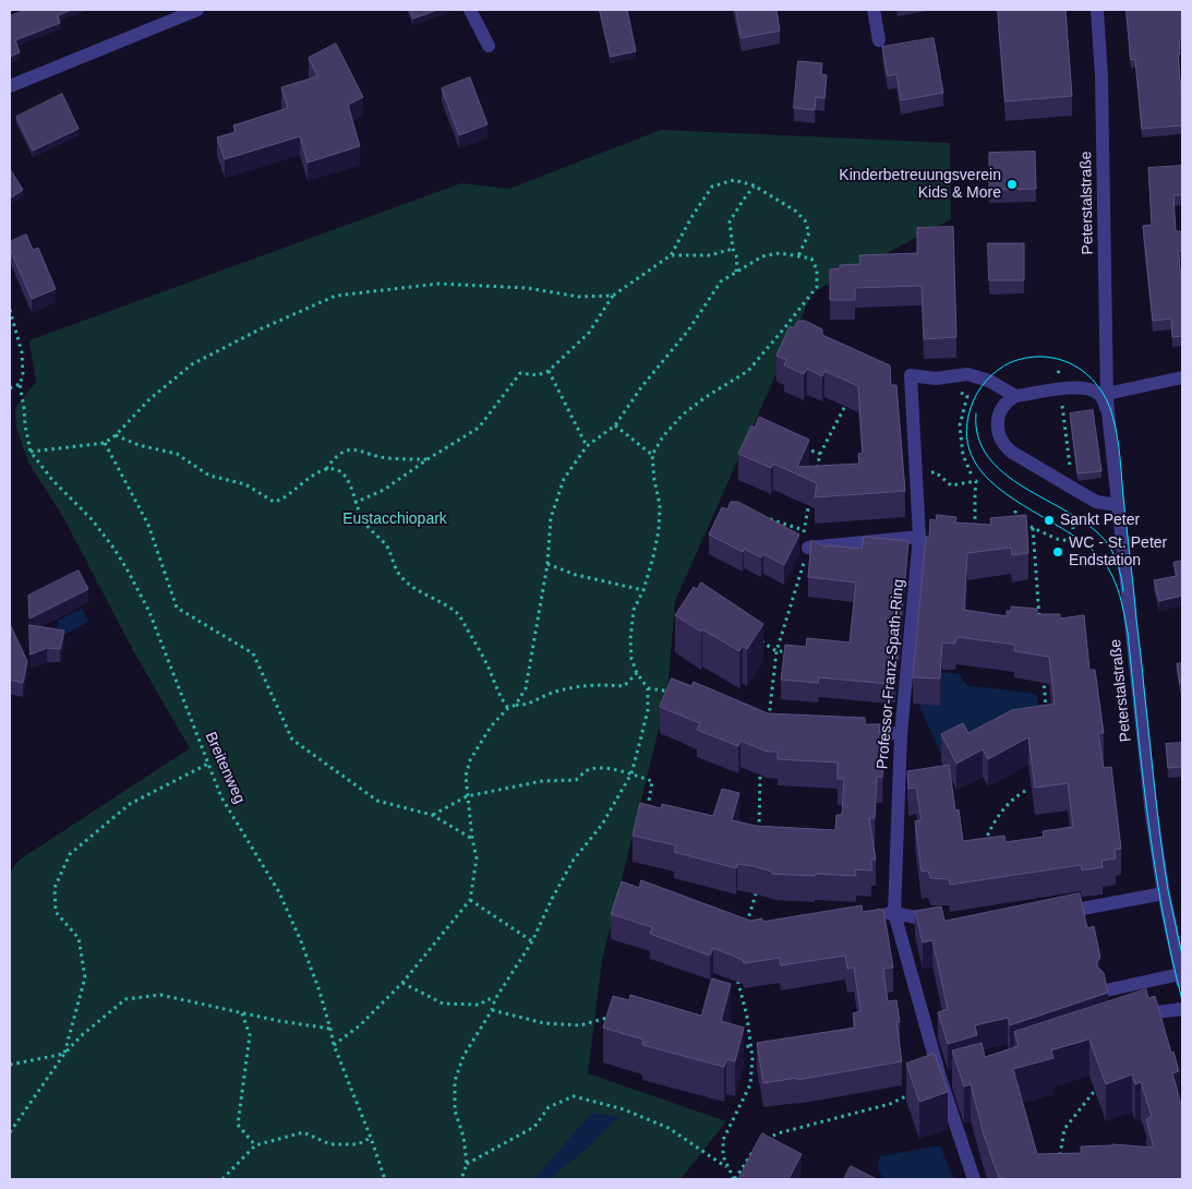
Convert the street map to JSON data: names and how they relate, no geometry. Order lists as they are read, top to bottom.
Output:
{
  "streets": {
    "street": ["Peterstalstraße", "Professor-Franz-Spath-Ring"],
    "path": ["Breitenweg"]
  },
  "parks": ["Eustacchiopark"],
  "places": ["Kinderbetreuungsverein Kids & More", "Sankt Peter", "WC - St. Peter Endstation"]
}
